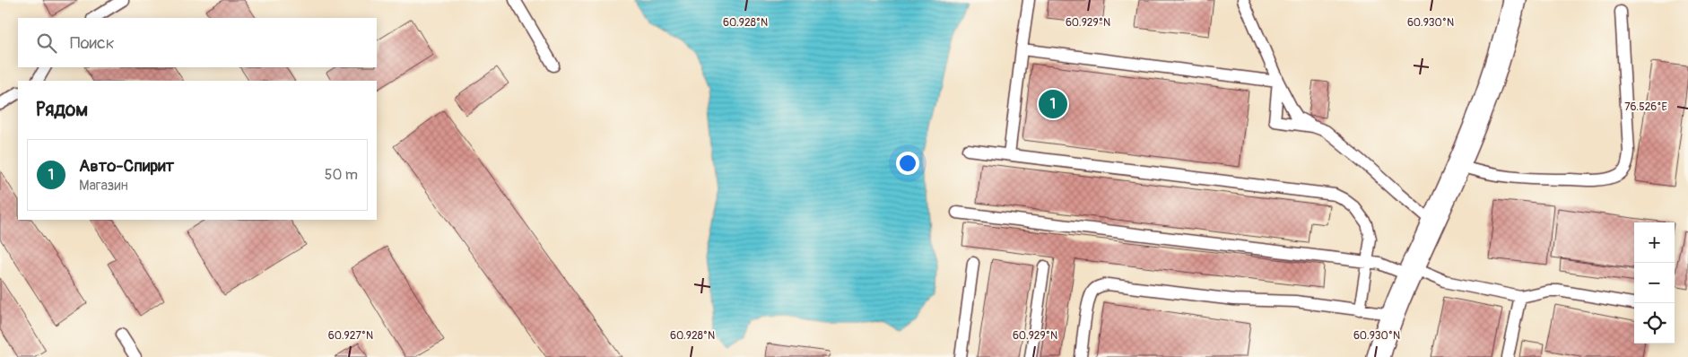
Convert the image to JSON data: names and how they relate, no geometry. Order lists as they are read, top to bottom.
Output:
{
  "page": {
    "search": "Поиск",
    "heading": "Рядом",
    "pins": "1",
    "list": [
      {
        "mark": "1",
        "name": "Авто-Спирит",
        "note": "Магазин",
        "value": "50 m"
      }
    ],
    "map_buttons": ["+", "−"]
  },
  "coordinates": [
    "60.928°N",
    "60.929°N",
    "60.930°N",
    "76.526°E",
    "60.927°N"
  ]
}
